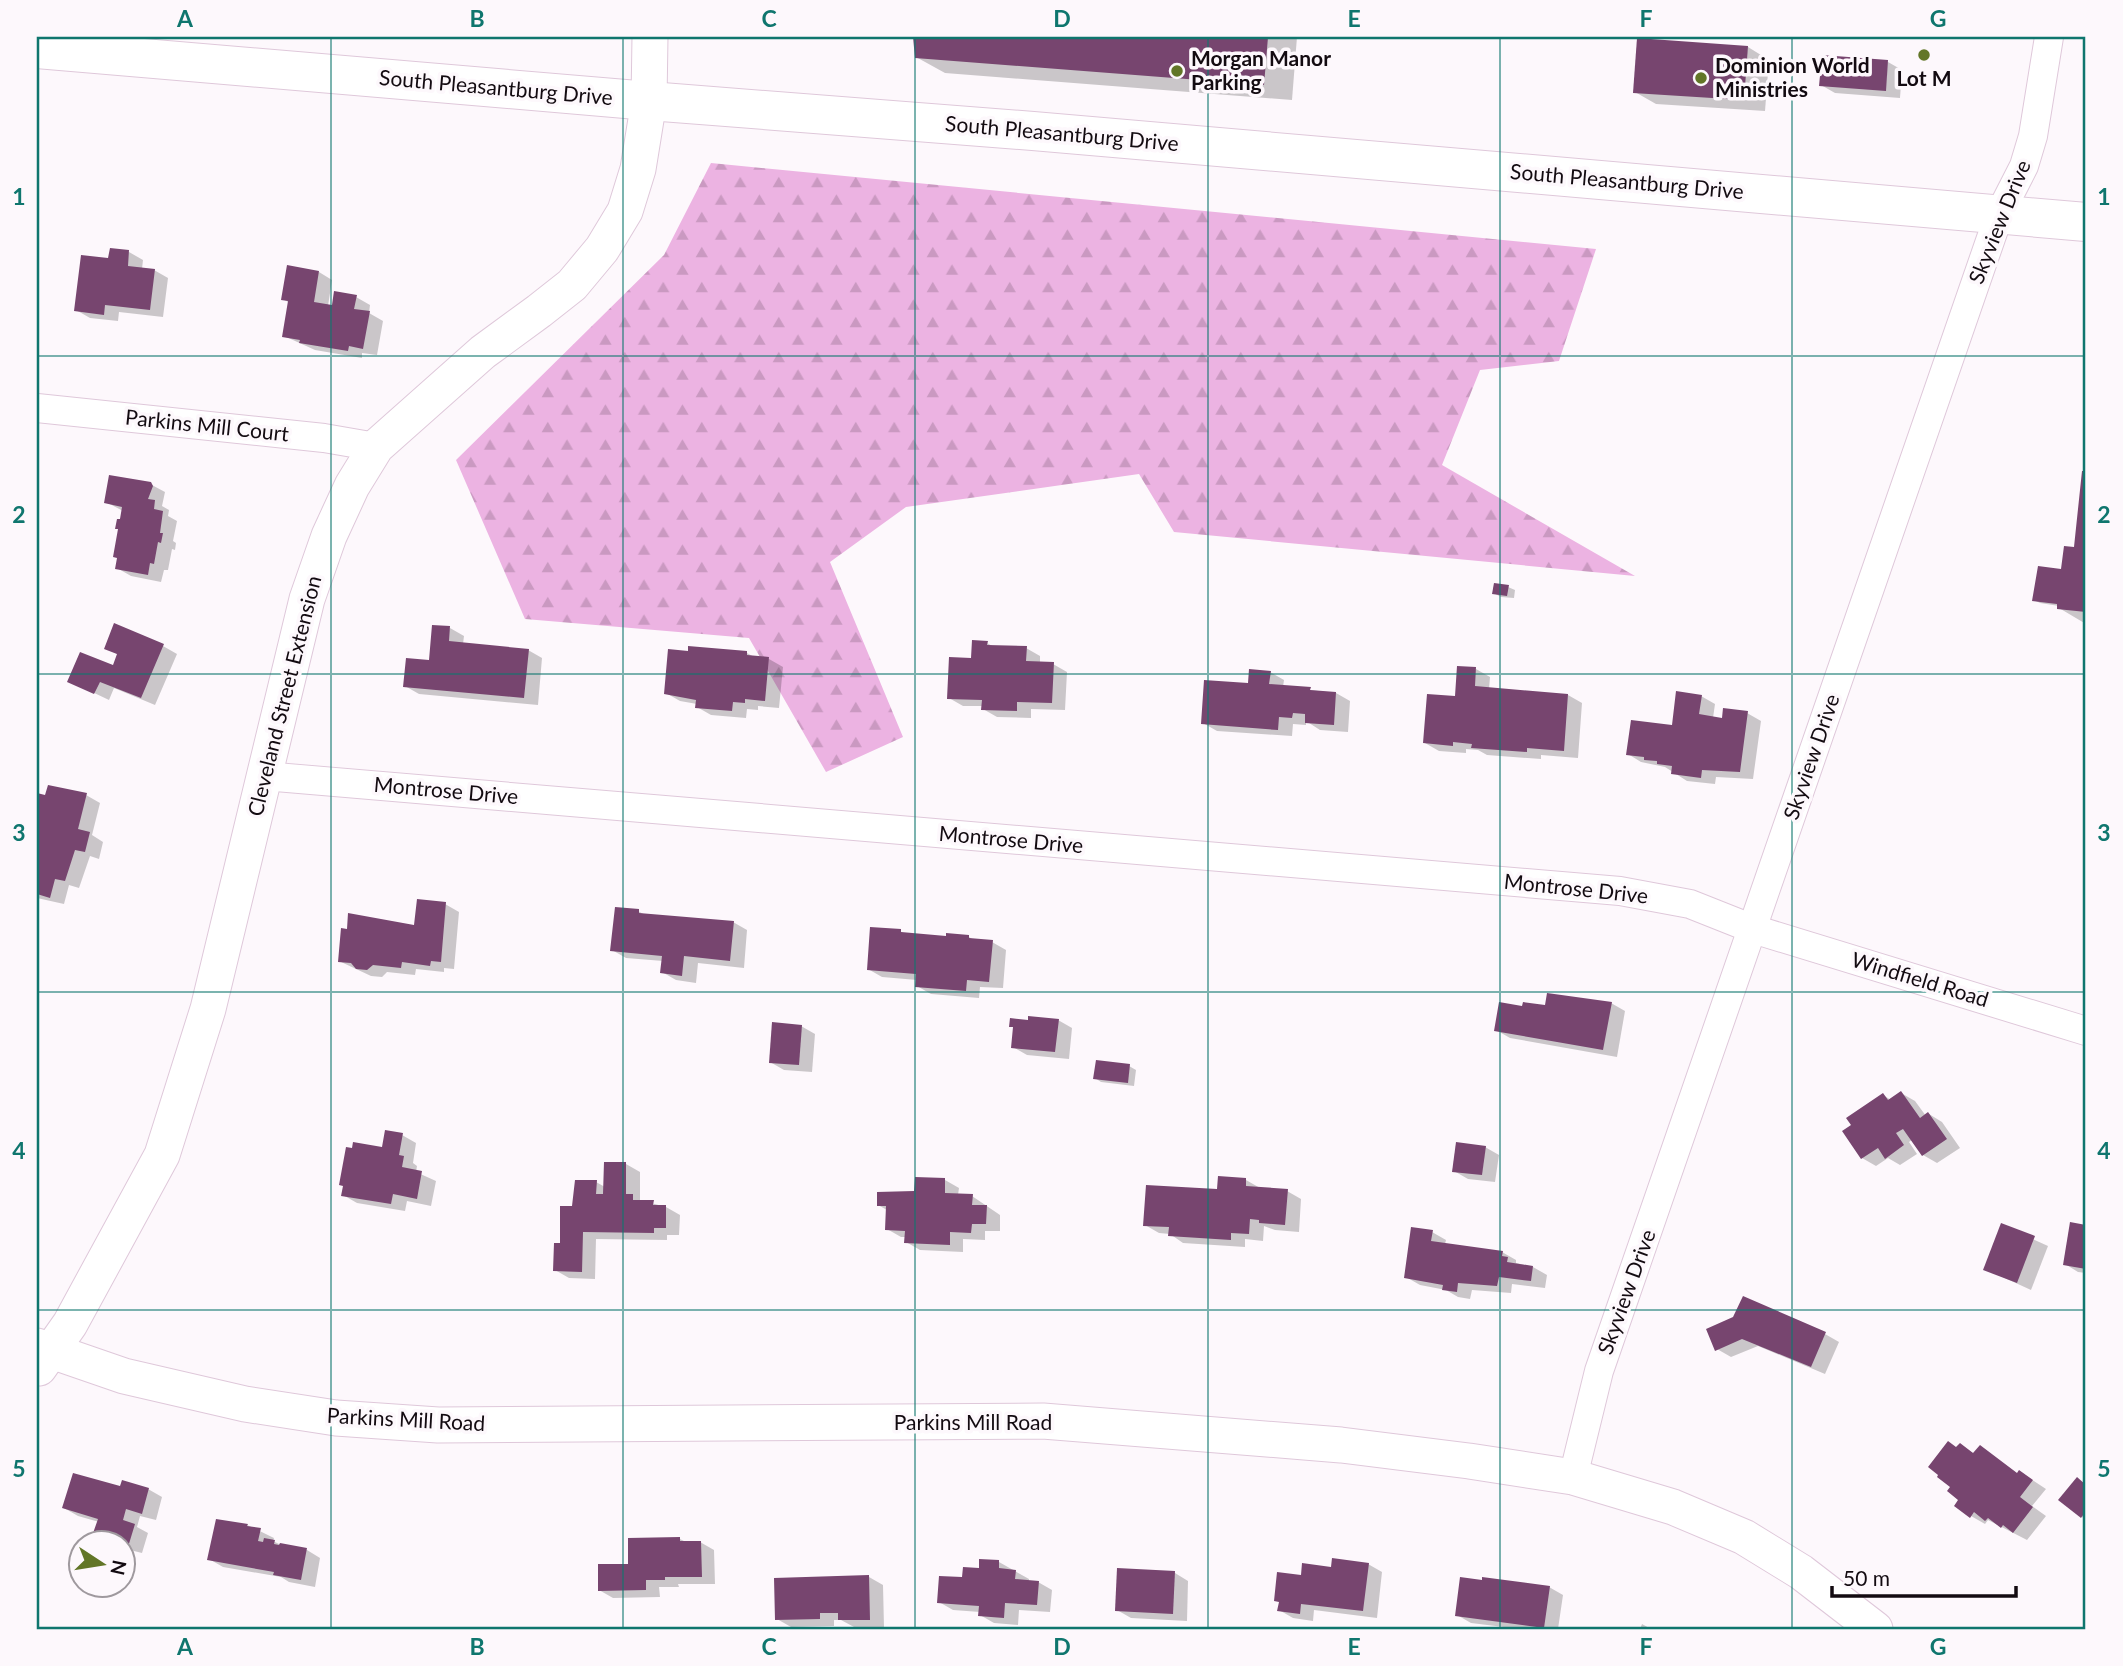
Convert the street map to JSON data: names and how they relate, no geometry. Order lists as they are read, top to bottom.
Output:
{
  "streets": {
    "main road": ["South Pleasantburg Drive"],
    "street": [
      "Skyview Drive",
      "Parkins Mill Court",
      "Cleveland Street Extension",
      "Montrose Drive",
      "Windfield Road",
      "Parkins Mill Road"
    ]
  },
  "crossings": [
    ["South Pleasantburg Drive", "Skyview Drive"],
    ["South Pleasantburg Drive", "Cleveland Street Extension"],
    ["Skyview Drive", "Montrose Drive"],
    ["Skyview Drive", "Windfield Road"],
    ["Skyview Drive", "Parkins Mill Road"],
    ["Parkins Mill Court", "Cleveland Street Extension"],
    ["Cleveland Street Extension", "Montrose Drive"],
    ["Cleveland Street Extension", "Parkins Mill Road"],
    ["Montrose Drive", "Windfield Road"]
  ],
  "places": ["Lot M", "Morgan Manor Parking", "Dominion World Ministries"],
  "scale_bar": "50 m",
  "north": "right",
  "grid": {
    "columns": [
      "A",
      "B",
      "C",
      "D",
      "E",
      "F",
      "G"
    ],
    "rows": [
      "1",
      "2",
      "3",
      "4",
      "5"
    ]
  }
}
